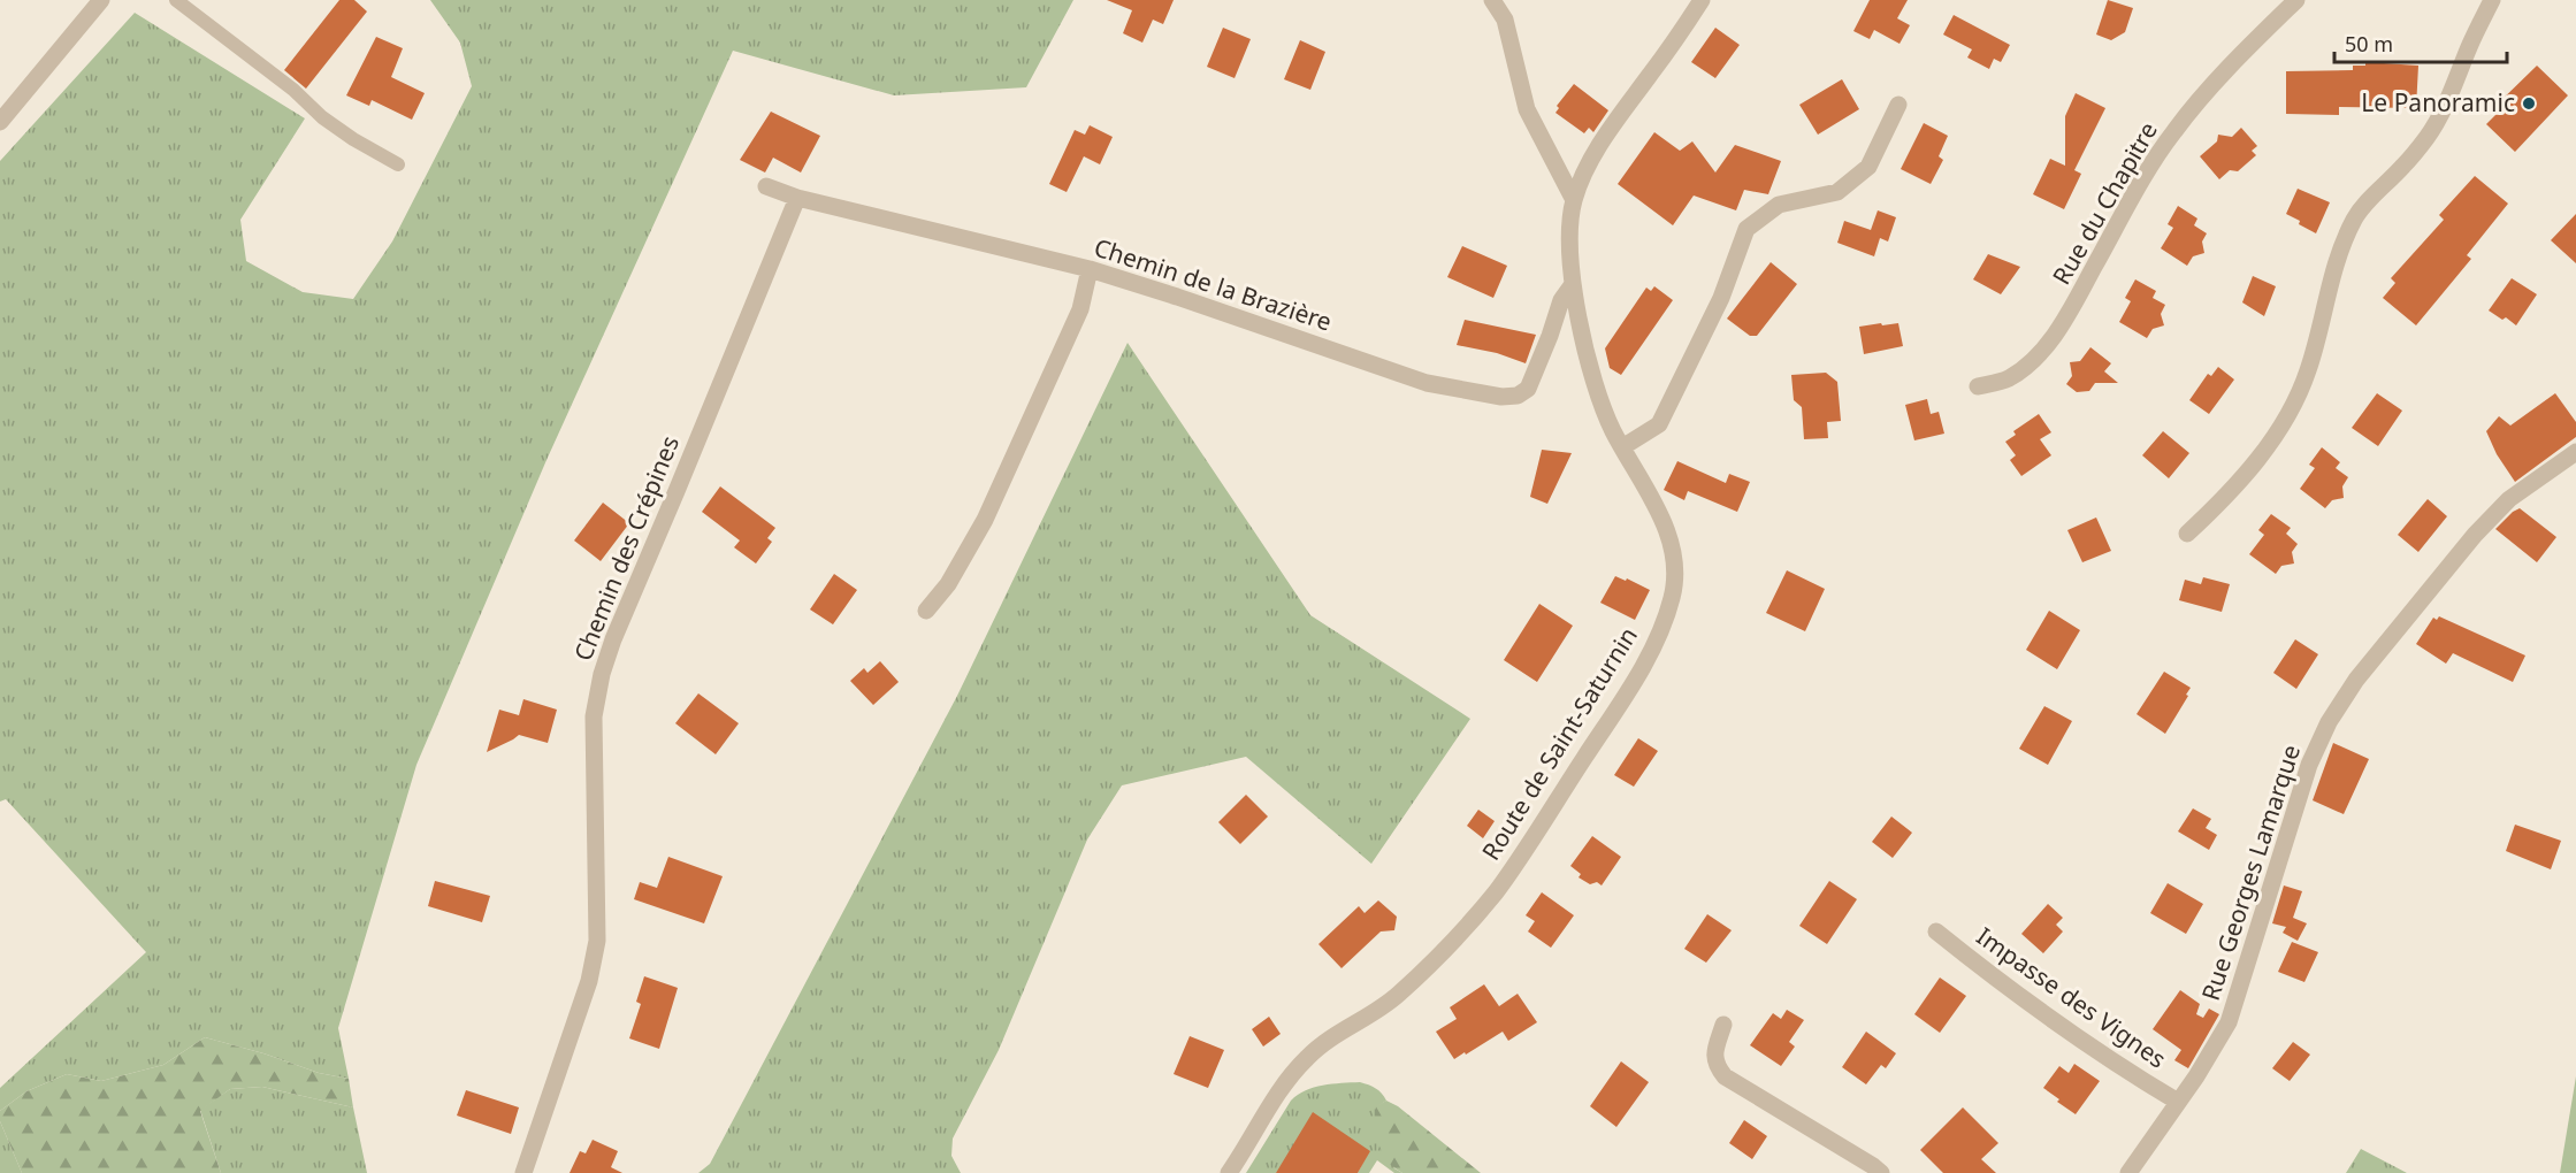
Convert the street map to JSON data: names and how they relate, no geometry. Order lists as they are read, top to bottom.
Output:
{
  "streets": {
    "street": [
      "Rue du Chapitre",
      "Chemin de la Brazière",
      "Chemin des Crépines",
      "Route de Saint-Saturnin",
      "Rue Georges Lamarque",
      "Impasse des Vignes"
    ]
  },
  "crossings": [
    ["Chemin de la Brazière", "Chemin des Crépines"],
    ["Chemin de la Brazière", "Route de Saint-Saturnin"],
    ["Rue Georges Lamarque", "Impasse des Vignes"]
  ],
  "places": ["Le Panoramic"],
  "scale_bar": "50 m"
}
